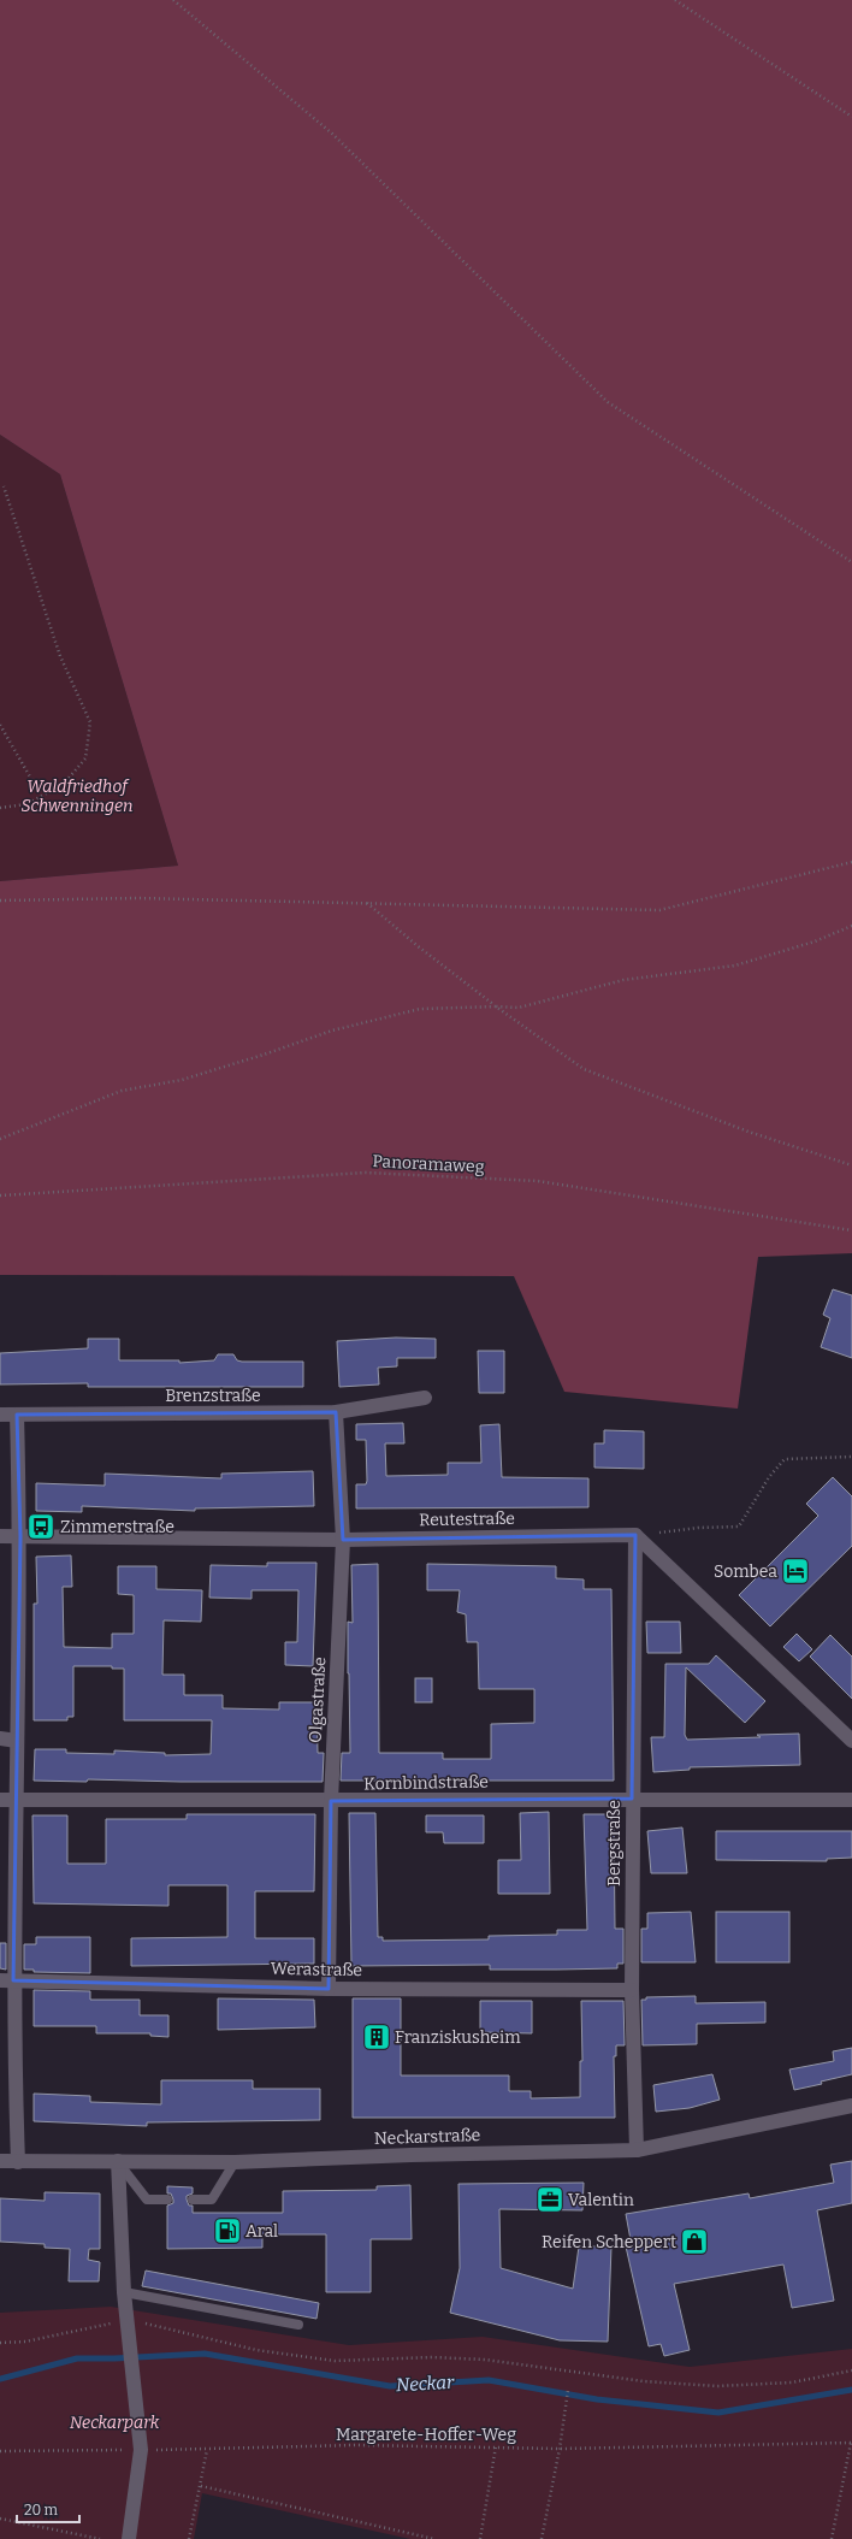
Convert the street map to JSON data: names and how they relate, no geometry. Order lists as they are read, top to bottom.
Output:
{
  "streets": {
    "street": [
      "Brenzstraße",
      "Reutestraße",
      "Olgastraße",
      "Kornbindstraße",
      "Bergstraße",
      "Werastraße",
      "Neckarstraße"
    ],
    "path": ["Panoramaweg", "Margarete-Hoffer-Weg"]
  },
  "crossings": [
    ["Brenzstraße", "Olgastraße"],
    ["Reutestraße", "Olgastraße"],
    ["Reutestraße", "Bergstraße"],
    ["Olgastraße", "Kornbindstraße"],
    ["Olgastraße", "Werastraße"],
    ["Kornbindstraße", "Bergstraße"],
    ["Bergstraße", "Werastraße"],
    ["Bergstraße", "Neckarstraße"]
  ],
  "water": ["Neckar"],
  "parks": ["Waldfriedhof Schwenningen", "Neckarpark"],
  "places": {
    "bus stop": ["Zimmerstraße"],
    "hotel": ["Sombea"],
    "building": ["Franziskusheim"],
    "office": ["Valentin"],
    "fuel station": ["Aral"],
    "shop": ["Reifen Scheppert"]
  },
  "scale_bar": "20 m"
}
